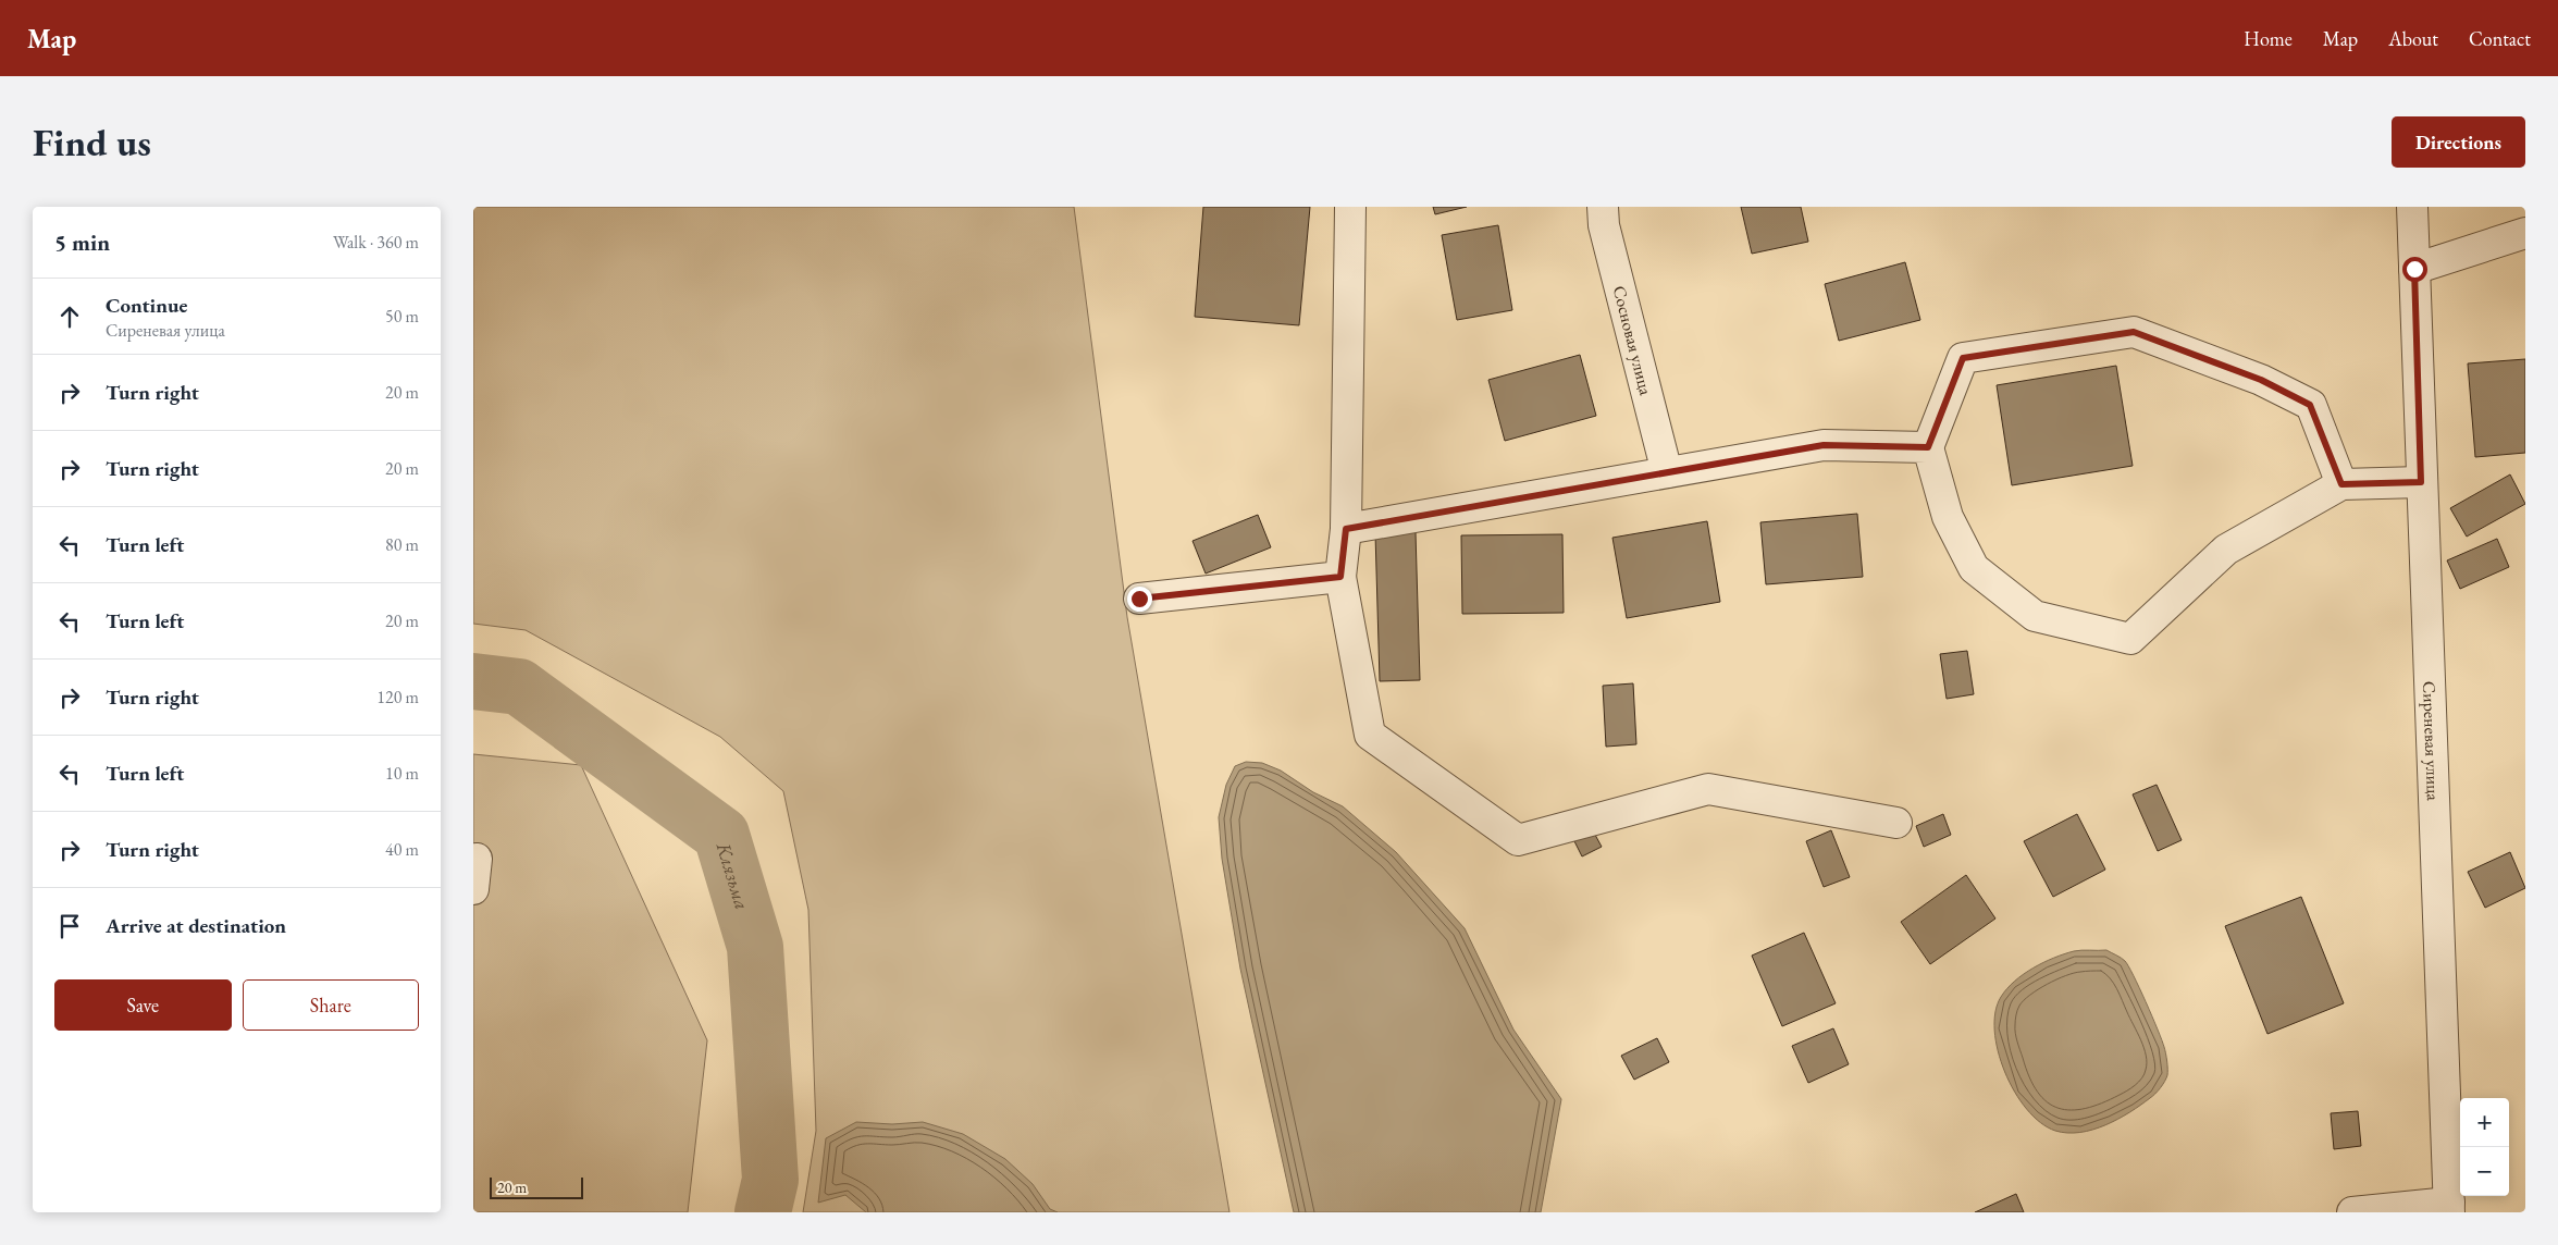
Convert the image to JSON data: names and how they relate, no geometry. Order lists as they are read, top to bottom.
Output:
{
  "streets": {
    "street": ["Сосновая улица", "Сиреневая улица"]
  },
  "water": ["Клязьма"],
  "scale_bar": "20 m",
  "page": {
    "header": "Map",
    "nav": [
      "Home",
      "Map",
      "About",
      "Contact"
    ],
    "buttons": [
      "Directions",
      ["Save", "Share"]
    ],
    "title": "Find us",
    "heading": ["5 min", "Walk · 360 m"],
    "list": [
      ["Continue", "Сиреневая улица", "50 m"],
      ["Turn right", "20 m"],
      ["Turn right", "20 m"],
      ["Turn left", "80 m"],
      ["Turn left", "20 m"],
      ["Turn right", "120 m"],
      ["Turn left", "10 m"],
      ["Turn right", "40 m"],
      "Arrive at destination"
    ],
    "map_buttons": ["+", "−"],
    "scale": "20 m"
  }
}
